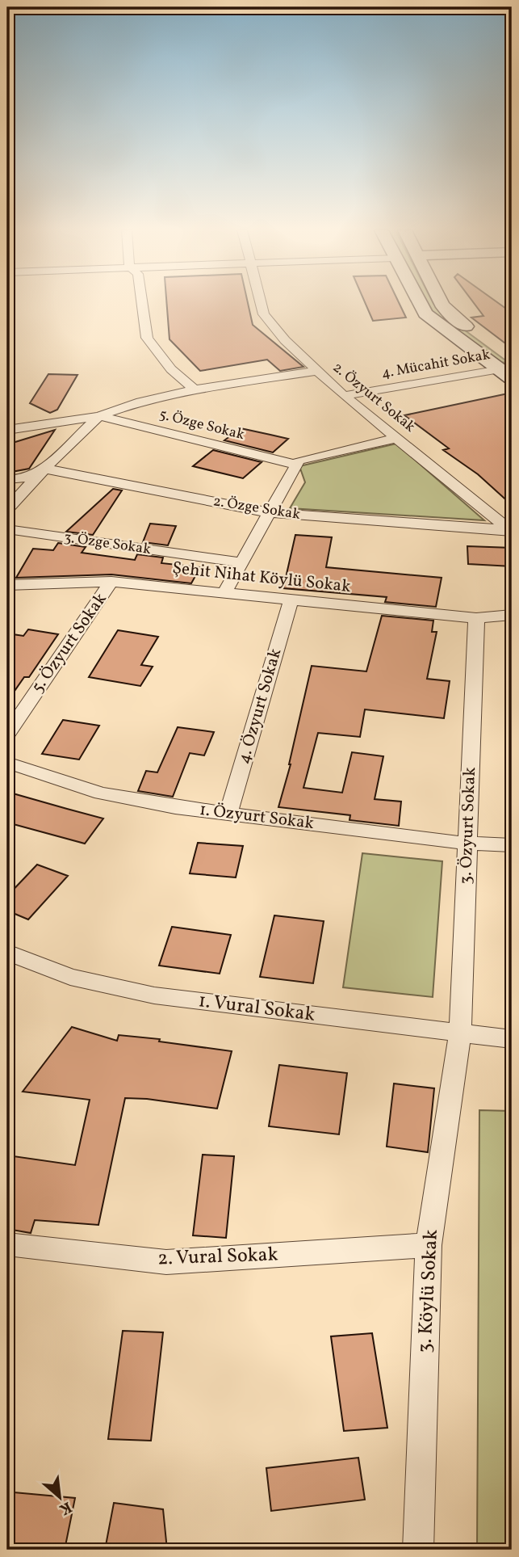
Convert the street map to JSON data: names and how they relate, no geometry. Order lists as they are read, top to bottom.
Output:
{
  "streets": {
    "street": [
      "4. Mücahit Sokak",
      "2. Özyurt Sokak",
      "5. Özge Sokak",
      "2. Özge Sokak",
      "3. Özge Sokak",
      "Şehit Nihat Köylü Sokak",
      "5. Özyurt Sokak",
      "4. Özyurt Sokak",
      "1. Özyurt Sokak",
      "3. Özyurt Sokak",
      "1. Vural Sokak",
      "2. Vural Sokak",
      "3. Köylü Sokak"
    ]
  },
  "crossings": [
    ["4. Mücahit Sokak", "2. Özyurt Sokak"],
    ["2. Özyurt Sokak", "2. Özge Sokak"],
    ["Şehit Nihat Köylü Sokak", "5. Özyurt Sokak"],
    ["Şehit Nihat Köylü Sokak", "4. Özyurt Sokak"],
    ["Şehit Nihat Köylü Sokak", "3. Özyurt Sokak"],
    ["4. Özyurt Sokak", "1. Özyurt Sokak"],
    ["1. Özyurt Sokak", "3. Özyurt Sokak"],
    ["3. Özyurt Sokak", "1. Vural Sokak"],
    ["3. Özyurt Sokak", "3. Köylü Sokak"],
    ["1. Vural Sokak", "3. Köylü Sokak"],
    ["2. Vural Sokak", "3. Köylü Sokak"]
  ],
  "north": "bottom right"
}
